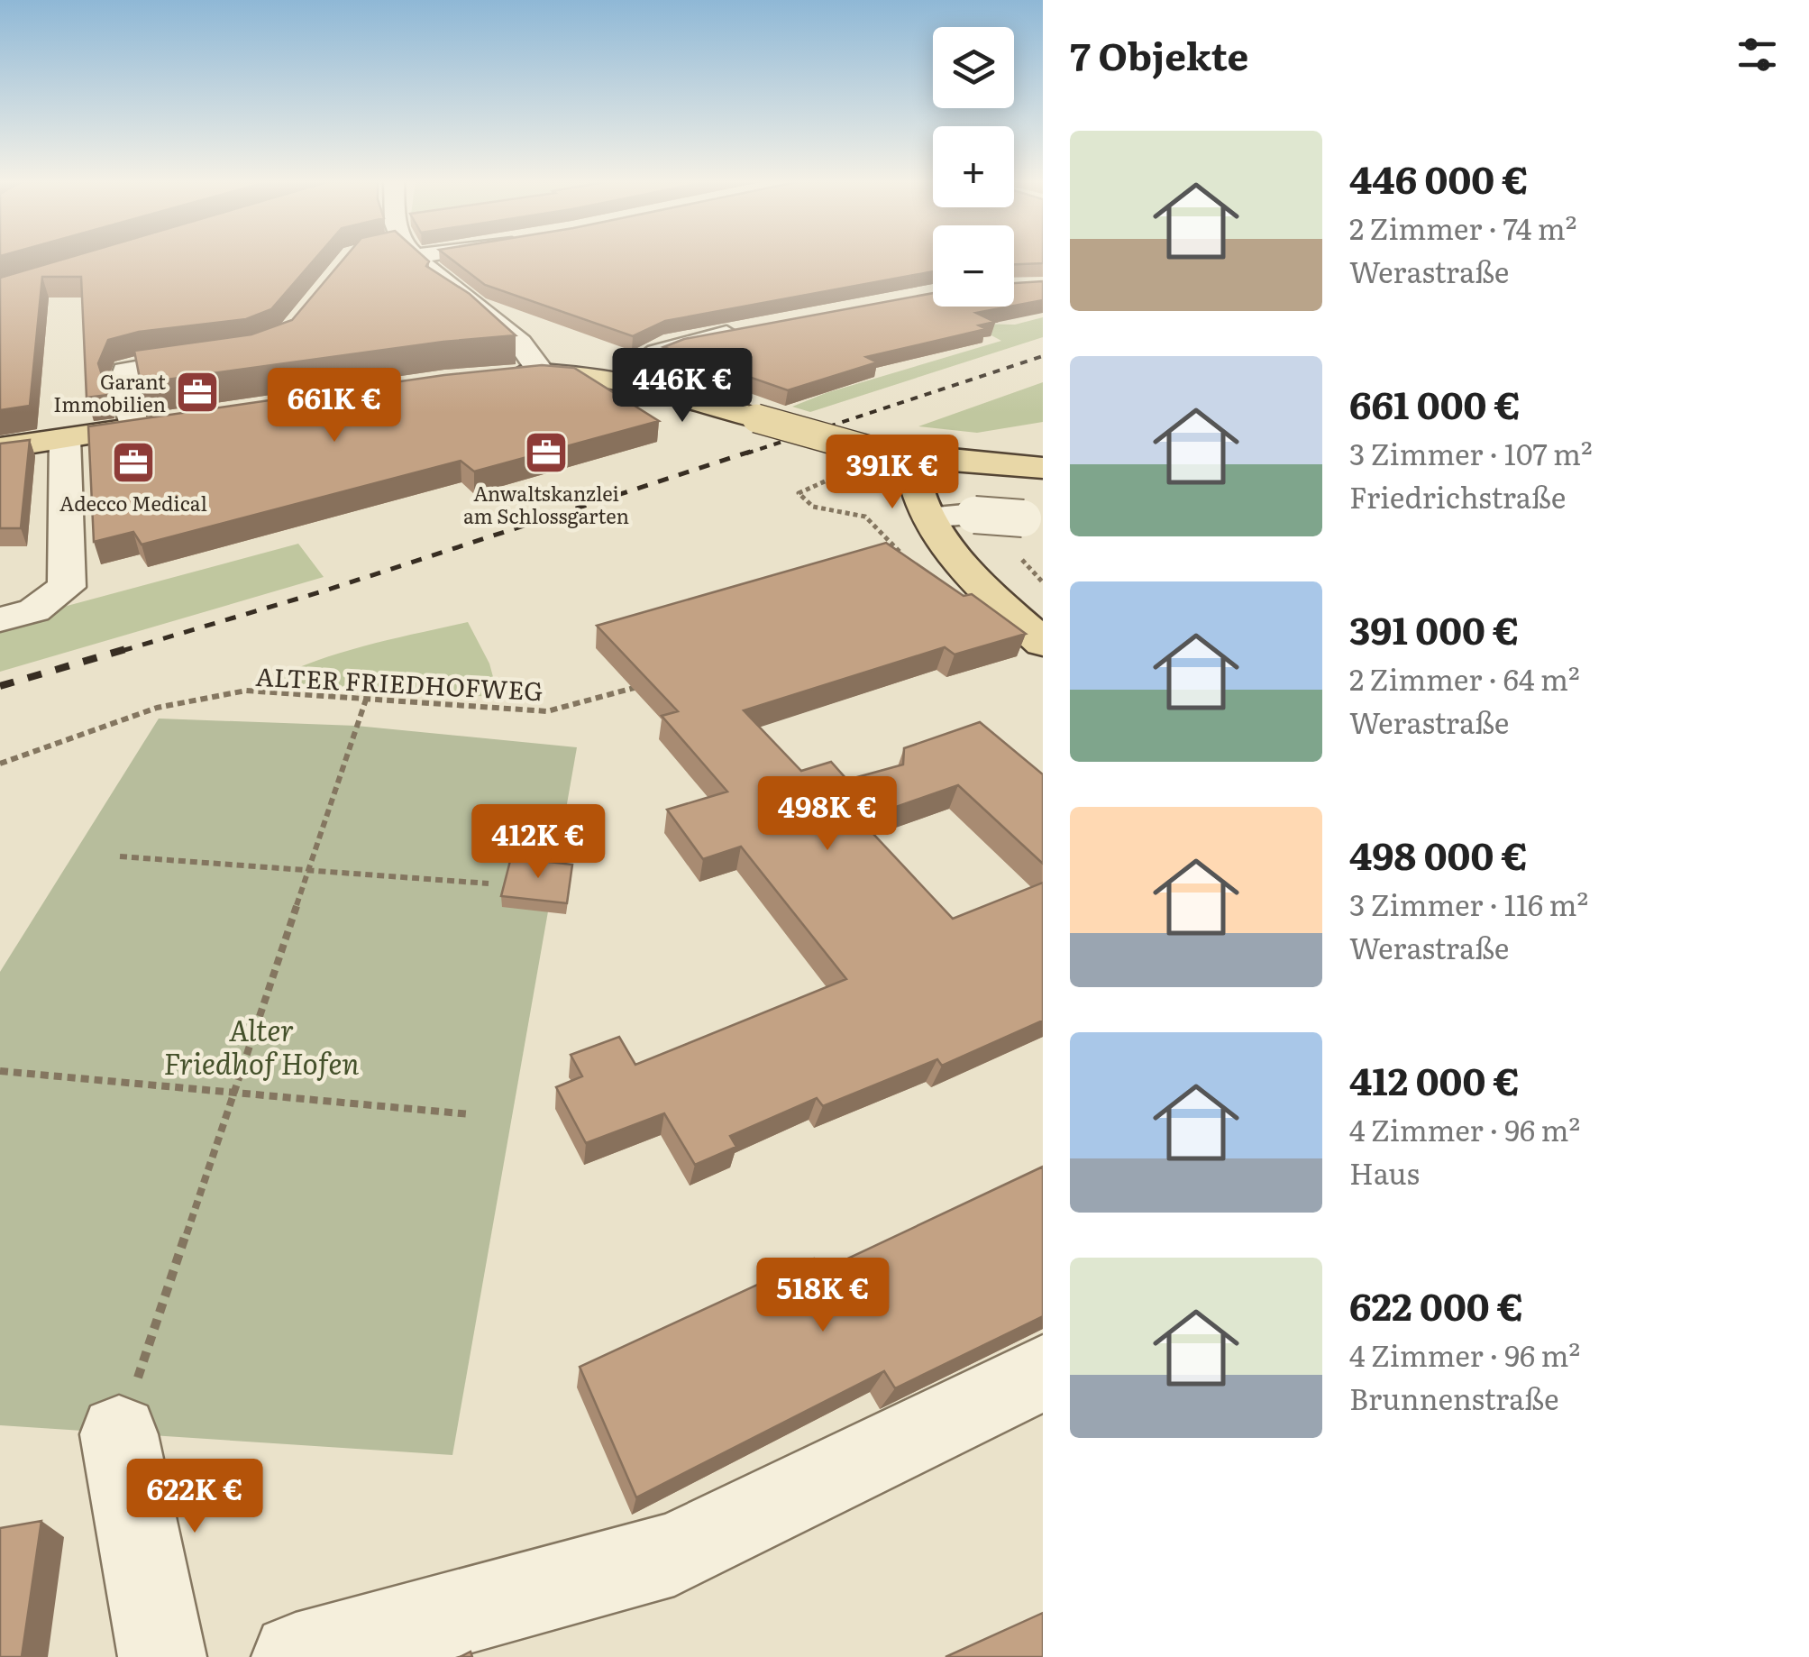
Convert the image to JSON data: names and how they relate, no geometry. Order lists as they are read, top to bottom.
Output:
{
  "streets": {
    "path": ["ALTER FRIEDHOFWEG"]
  },
  "parks": ["Alter Friedhof Hofen"],
  "places": {
    "office": ["Garant Immobilien", "Anwaltskanzlei am Schlossgarten", "Adecco Medical"]
  },
  "page": {
    "heading": "7 Objekte",
    "map_buttons": ["+", "−"],
    "list": [
      {
        "name": "446 000 €",
        "note": "2 Zimmer · 74 m² · Werastraße"
      },
      {
        "name": "661 000 €",
        "note": "3 Zimmer · 107 m² · Friedrichstraße"
      },
      {
        "name": "391 000 €",
        "note": "2 Zimmer · 64 m² · Werastraße"
      },
      {
        "name": "498 000 €",
        "note": "3 Zimmer · 116 m² · Werastraße"
      },
      {
        "name": "412 000 €",
        "note": "4 Zimmer · 96 m² · Haus"
      },
      {
        "name": "622 000 €",
        "note": "4 Zimmer · 96 m² · Brunnenstraße"
      }
    ],
    "price": [
      "446K €",
      "661K €",
      "391K €",
      "498K €",
      "412K €",
      "518K €",
      "622K €"
    ]
  }
}
